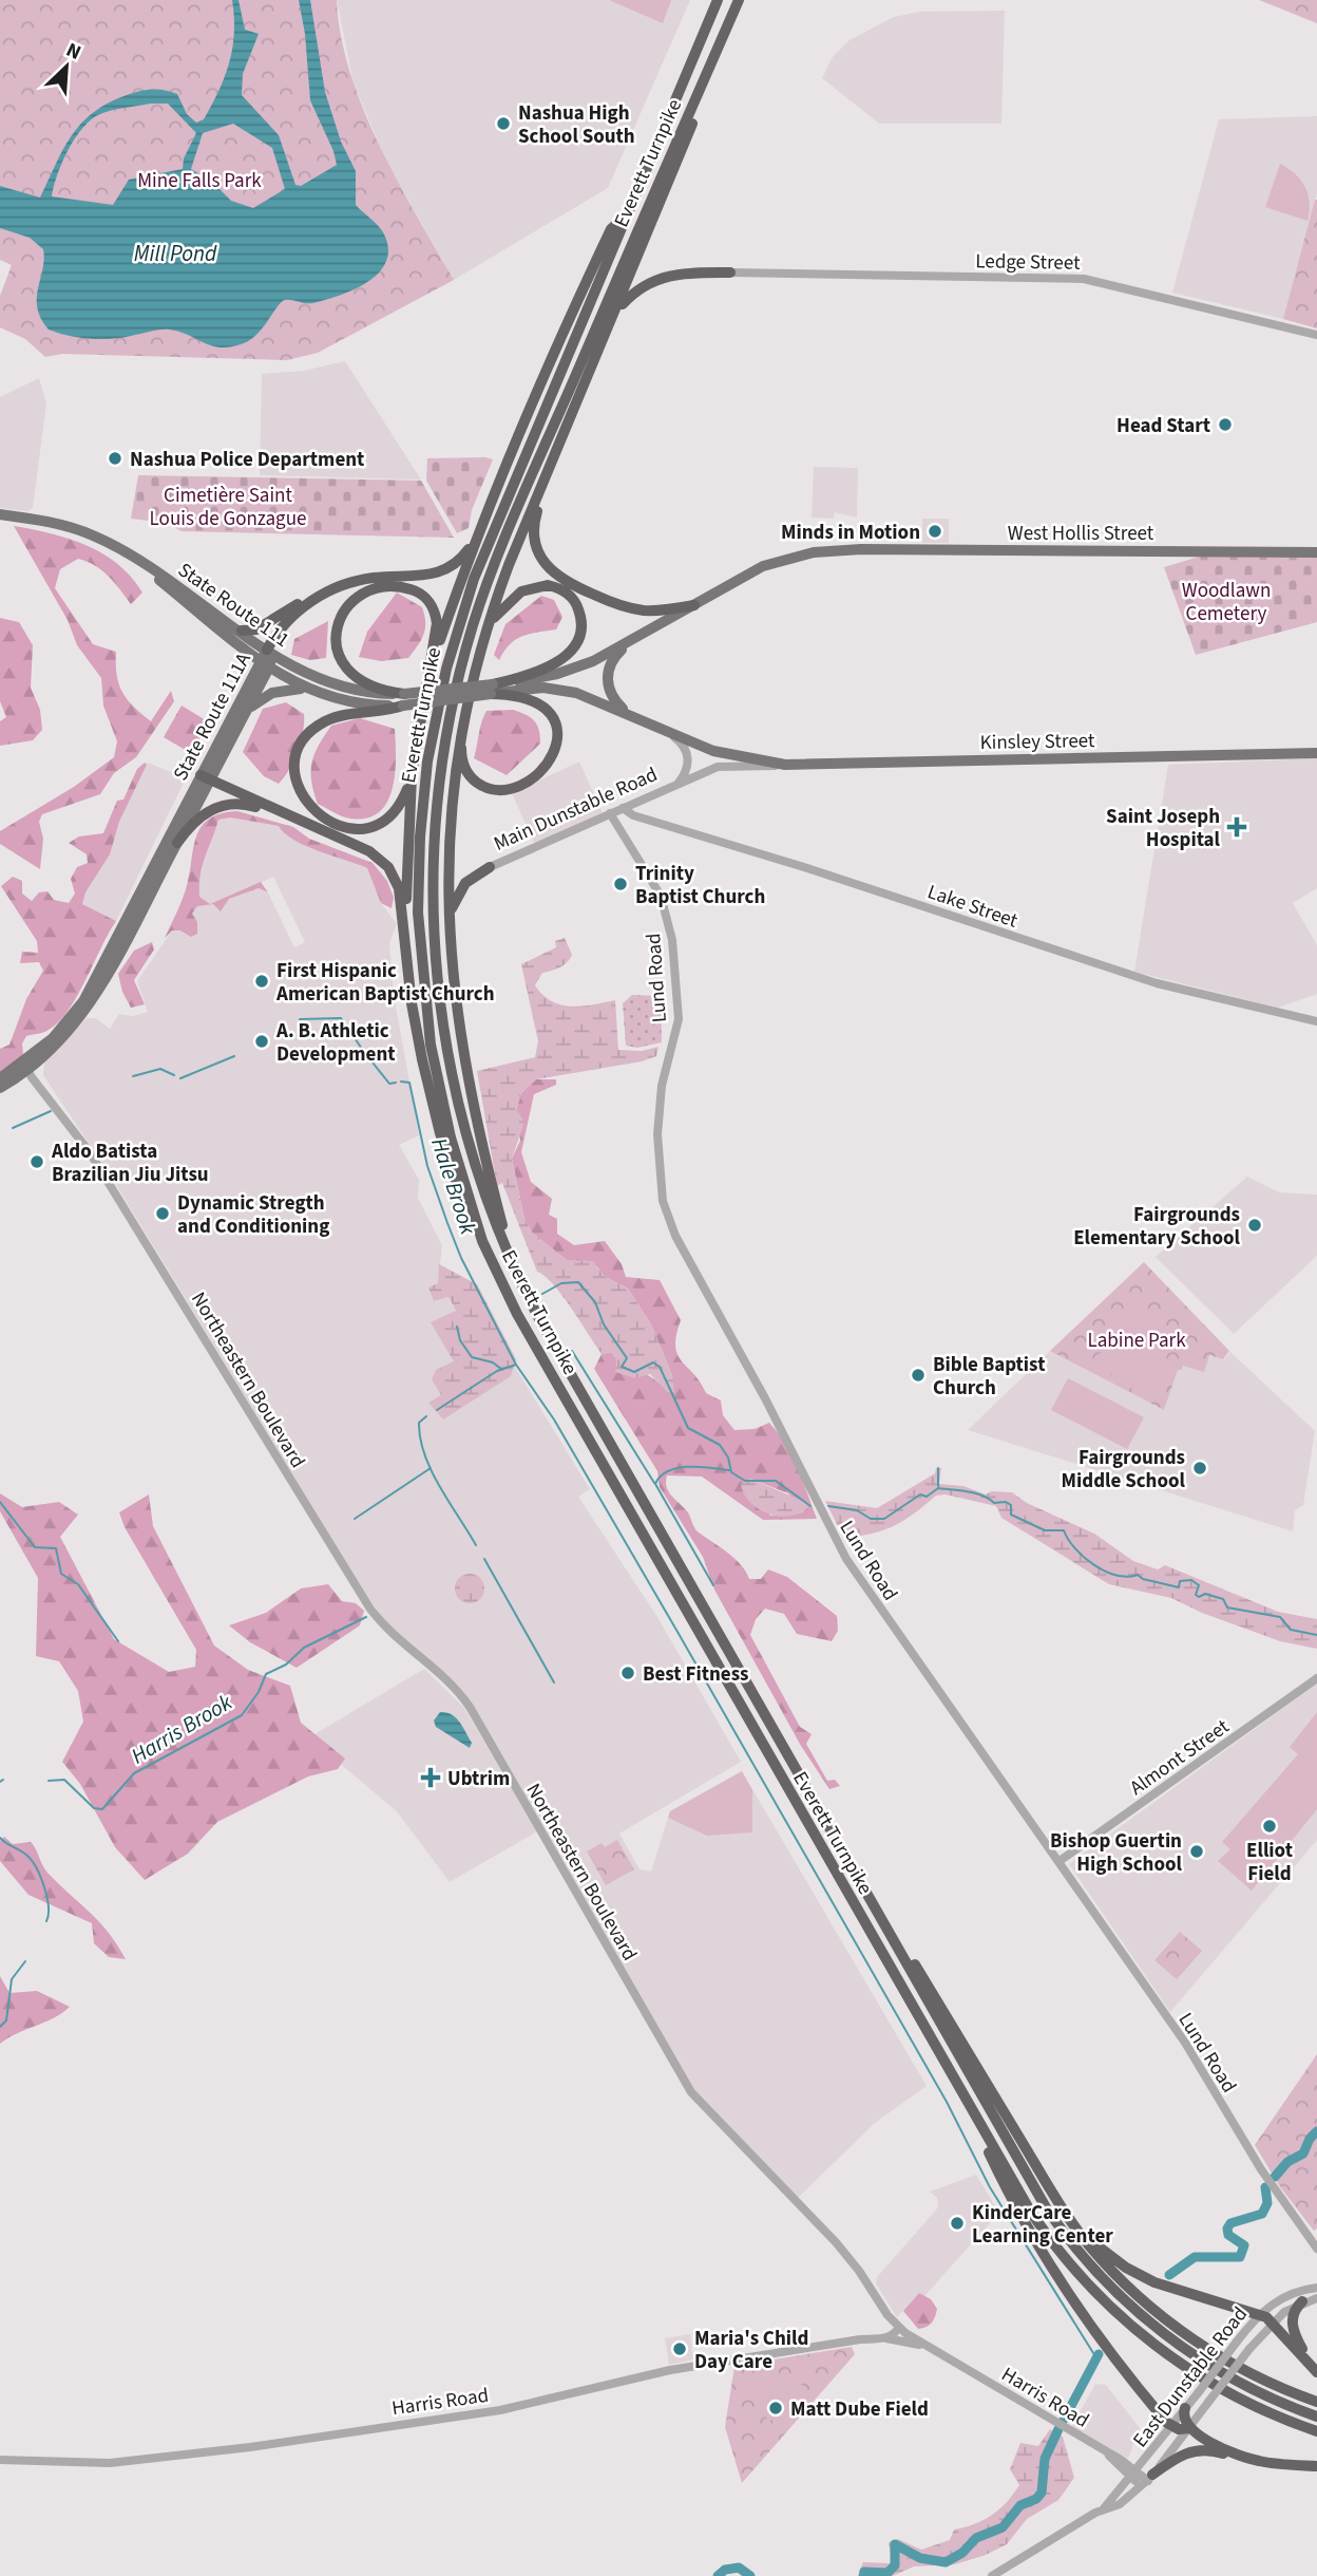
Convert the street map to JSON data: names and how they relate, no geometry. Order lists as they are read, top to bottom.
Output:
{
  "streets": {
    "highway": ["Everett Turnpike"],
    "main road": [
      "West Hollis Street",
      "State Route 111",
      "State Route 111A",
      "Kinsley Street"
    ],
    "street": [
      "Ledge Street",
      "Main Dunstable Road",
      "Lake Street",
      "Lund Road",
      "Northeastern Boulevard",
      "Almont Street",
      "East Dunstable Road",
      "Harris Road"
    ]
  },
  "crossings": [
    ["West Hollis Street", "State Route 111"],
    ["State Route 111", "State Route 111A"],
    ["State Route 111", "Kinsley Street"],
    ["State Route 111", "Main Dunstable Road"],
    ["Kinsley Street", "Main Dunstable Road"],
    ["Main Dunstable Road", "Lake Street"],
    ["Main Dunstable Road", "Lund Road"],
    ["Lund Road", "Almont Street"],
    ["Northeastern Boulevard", "Harris Road"],
    ["East Dunstable Road", "Harris Road"]
  ],
  "water": ["Mill Pond", "Hale Brook", "Harris Brook"],
  "parks": [
    "Mine Falls Park",
    "Cimetière Saint Louis de Gonzague",
    "Woodlawn Cemetery",
    "Labine Park"
  ],
  "places": {
    "other": [
      "Nashua High School South",
      "Head Start",
      "Nashua Police Department",
      "Minds in Motion",
      "Trinity Baptist Church",
      "First Hispanic American Baptist Church",
      "A. B. Athletic Development",
      "Aldo Batista Brazilian Jiu Jitsu",
      "Dynamic Stregth and Conditioning",
      "Fairgrounds Elementary School",
      "Bible Baptist Church",
      "Fairgrounds Middle School",
      "Best Fitness",
      "Elliot Field",
      "Bishop Guertin High School",
      "KinderCare Learning Center",
      "Maria's Child Day Care",
      "Matt Dube Field"
    ],
    "health": ["Saint Joseph Hospital", "Ubtrim"]
  },
  "north": "top right"
}
